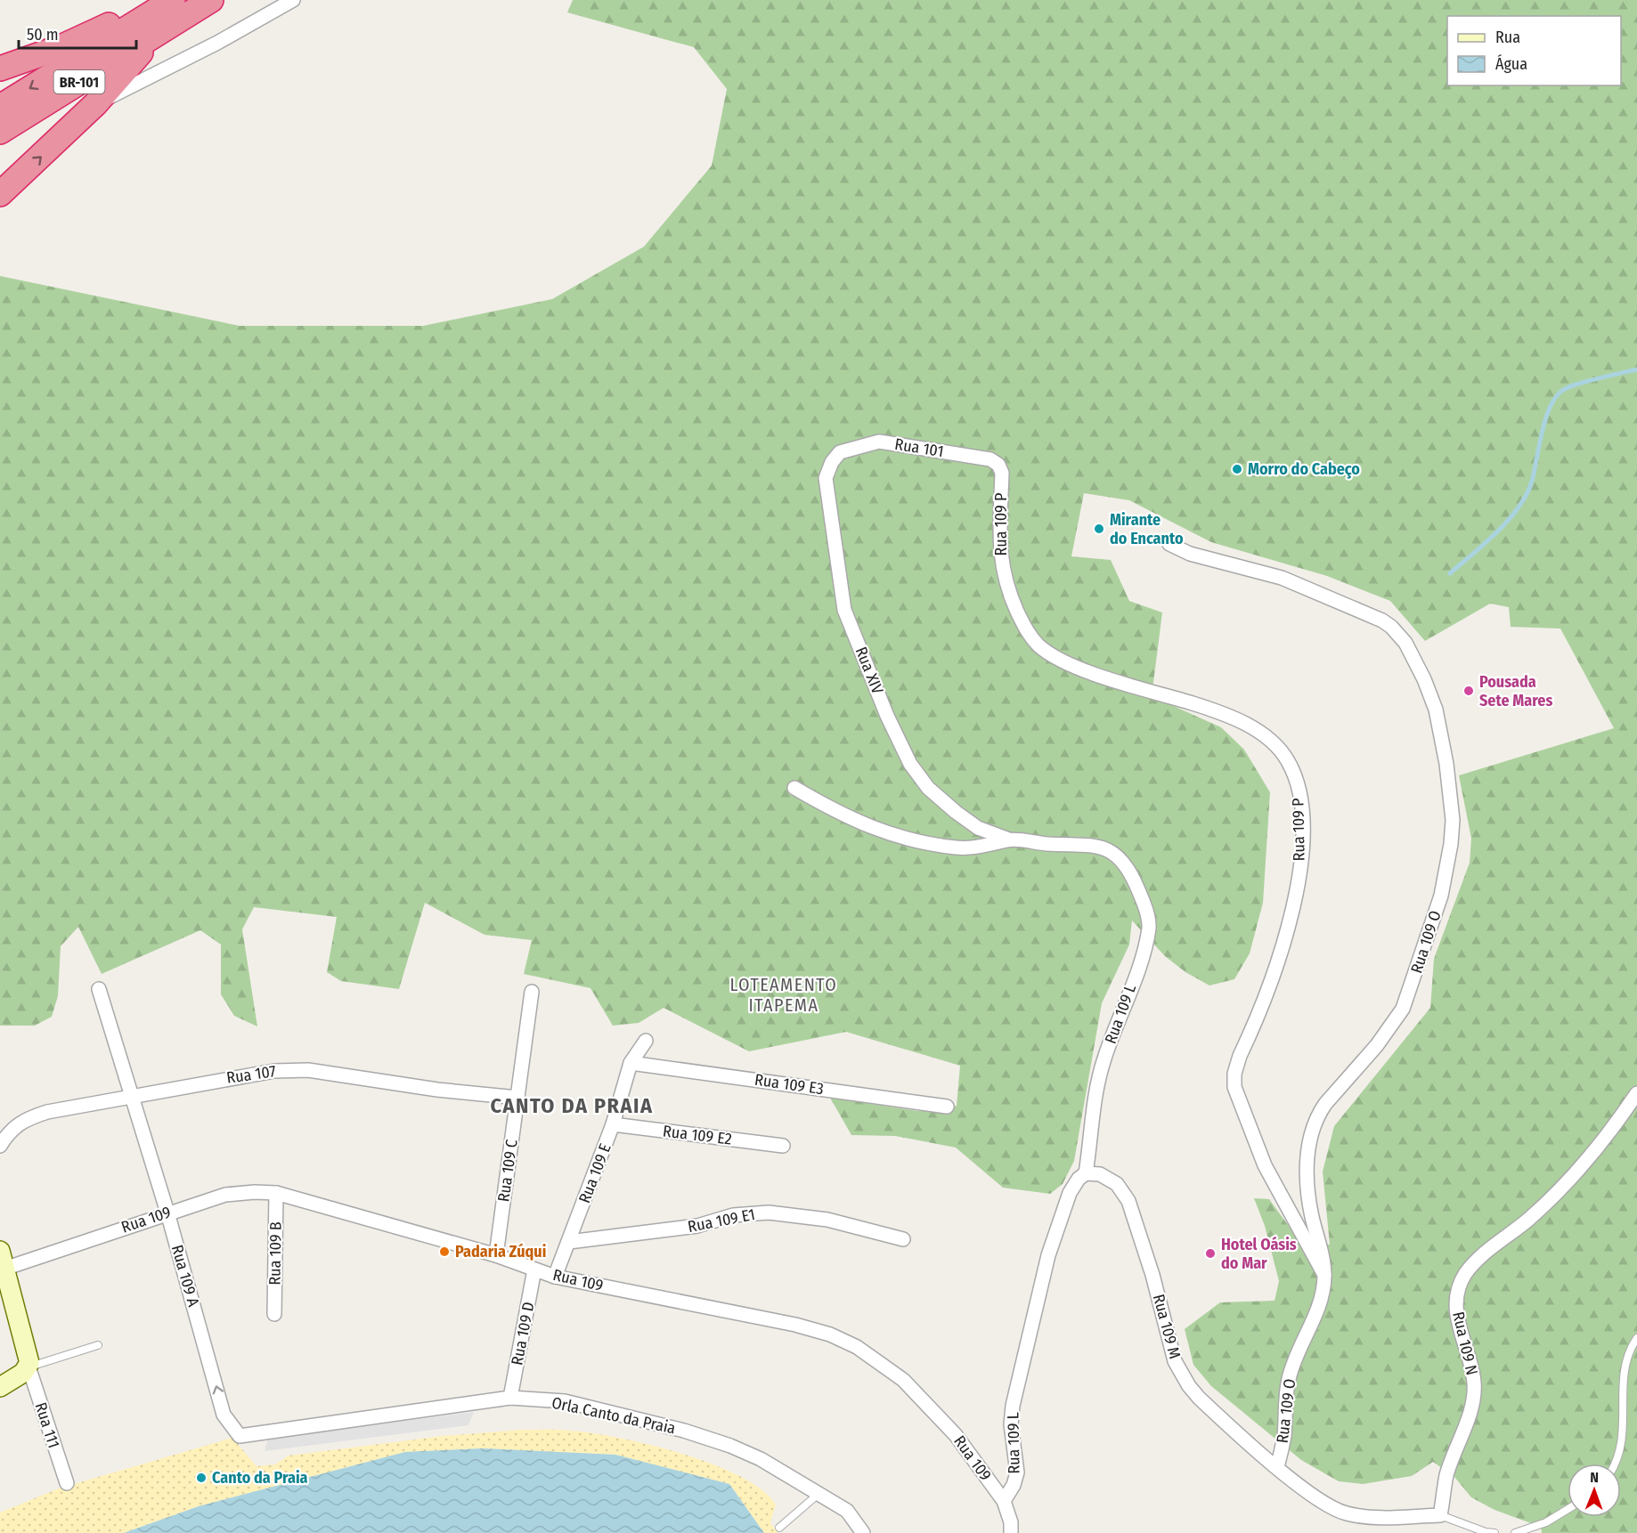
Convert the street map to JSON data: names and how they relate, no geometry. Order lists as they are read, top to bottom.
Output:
{
  "streets": {
    "highway": ["BR-101"],
    "street": [
      "Rua 101",
      "Rua 109 P",
      "Rua XIV",
      "Rua 109 O",
      "Rua 109 L",
      "Rua 107",
      "Rua 109 E3",
      "Rua 109 E2",
      "Rua 109 C",
      "Rua 109 E",
      "Rua 109",
      "Rua 109 E1",
      "Rua 109 B",
      "Rua 109 A",
      "Rua 109 M",
      "Rua 109 D",
      "Rua 109 N",
      "Orla Canto da Praia",
      "Rua 111"
    ]
  },
  "crossings": [
    ["Rua 101", "Rua 109 P"],
    ["Rua 101", "Rua XIV"],
    ["Rua 109 P", "Rua 109 O"],
    ["Rua XIV", "Rua 109 L"],
    ["Rua 109 O", "Rua 109 M"],
    ["Rua 109 L", "Rua 109"],
    ["Rua 109 L", "Rua 109 M"],
    ["Rua 107", "Rua 109 C"],
    ["Rua 107", "Rua 109 A"],
    ["Rua 109 E3", "Rua 109 E"],
    ["Rua 109 E2", "Rua 109 E"],
    ["Rua 109 C", "Rua 109"],
    ["Rua 109 E", "Rua 109"],
    ["Rua 109 E", "Rua 109 E1"],
    ["Rua 109", "Rua 109 B"],
    ["Rua 109", "Rua 109 A"],
    ["Rua 109", "Rua 109 D"],
    ["Rua 109 A", "Orla Canto da Praia"],
    ["Rua 109 D", "Orla Canto da Praia"]
  ],
  "one_way": ["Rua 109 A"],
  "districts": ["LOTEAMENTO ITAPEMA", "CANTO DA PRAIA"],
  "places": [
    "Morro do Cabeço",
    "Mirante do Encanto",
    "Pousada Sete Mares",
    "Padaria Zúqui",
    "Hotel Oásis do Mar",
    "Canto da Praia"
  ],
  "legend": ["Rua", "Água"],
  "scale_bar": "50 m",
  "north": "top"
}
